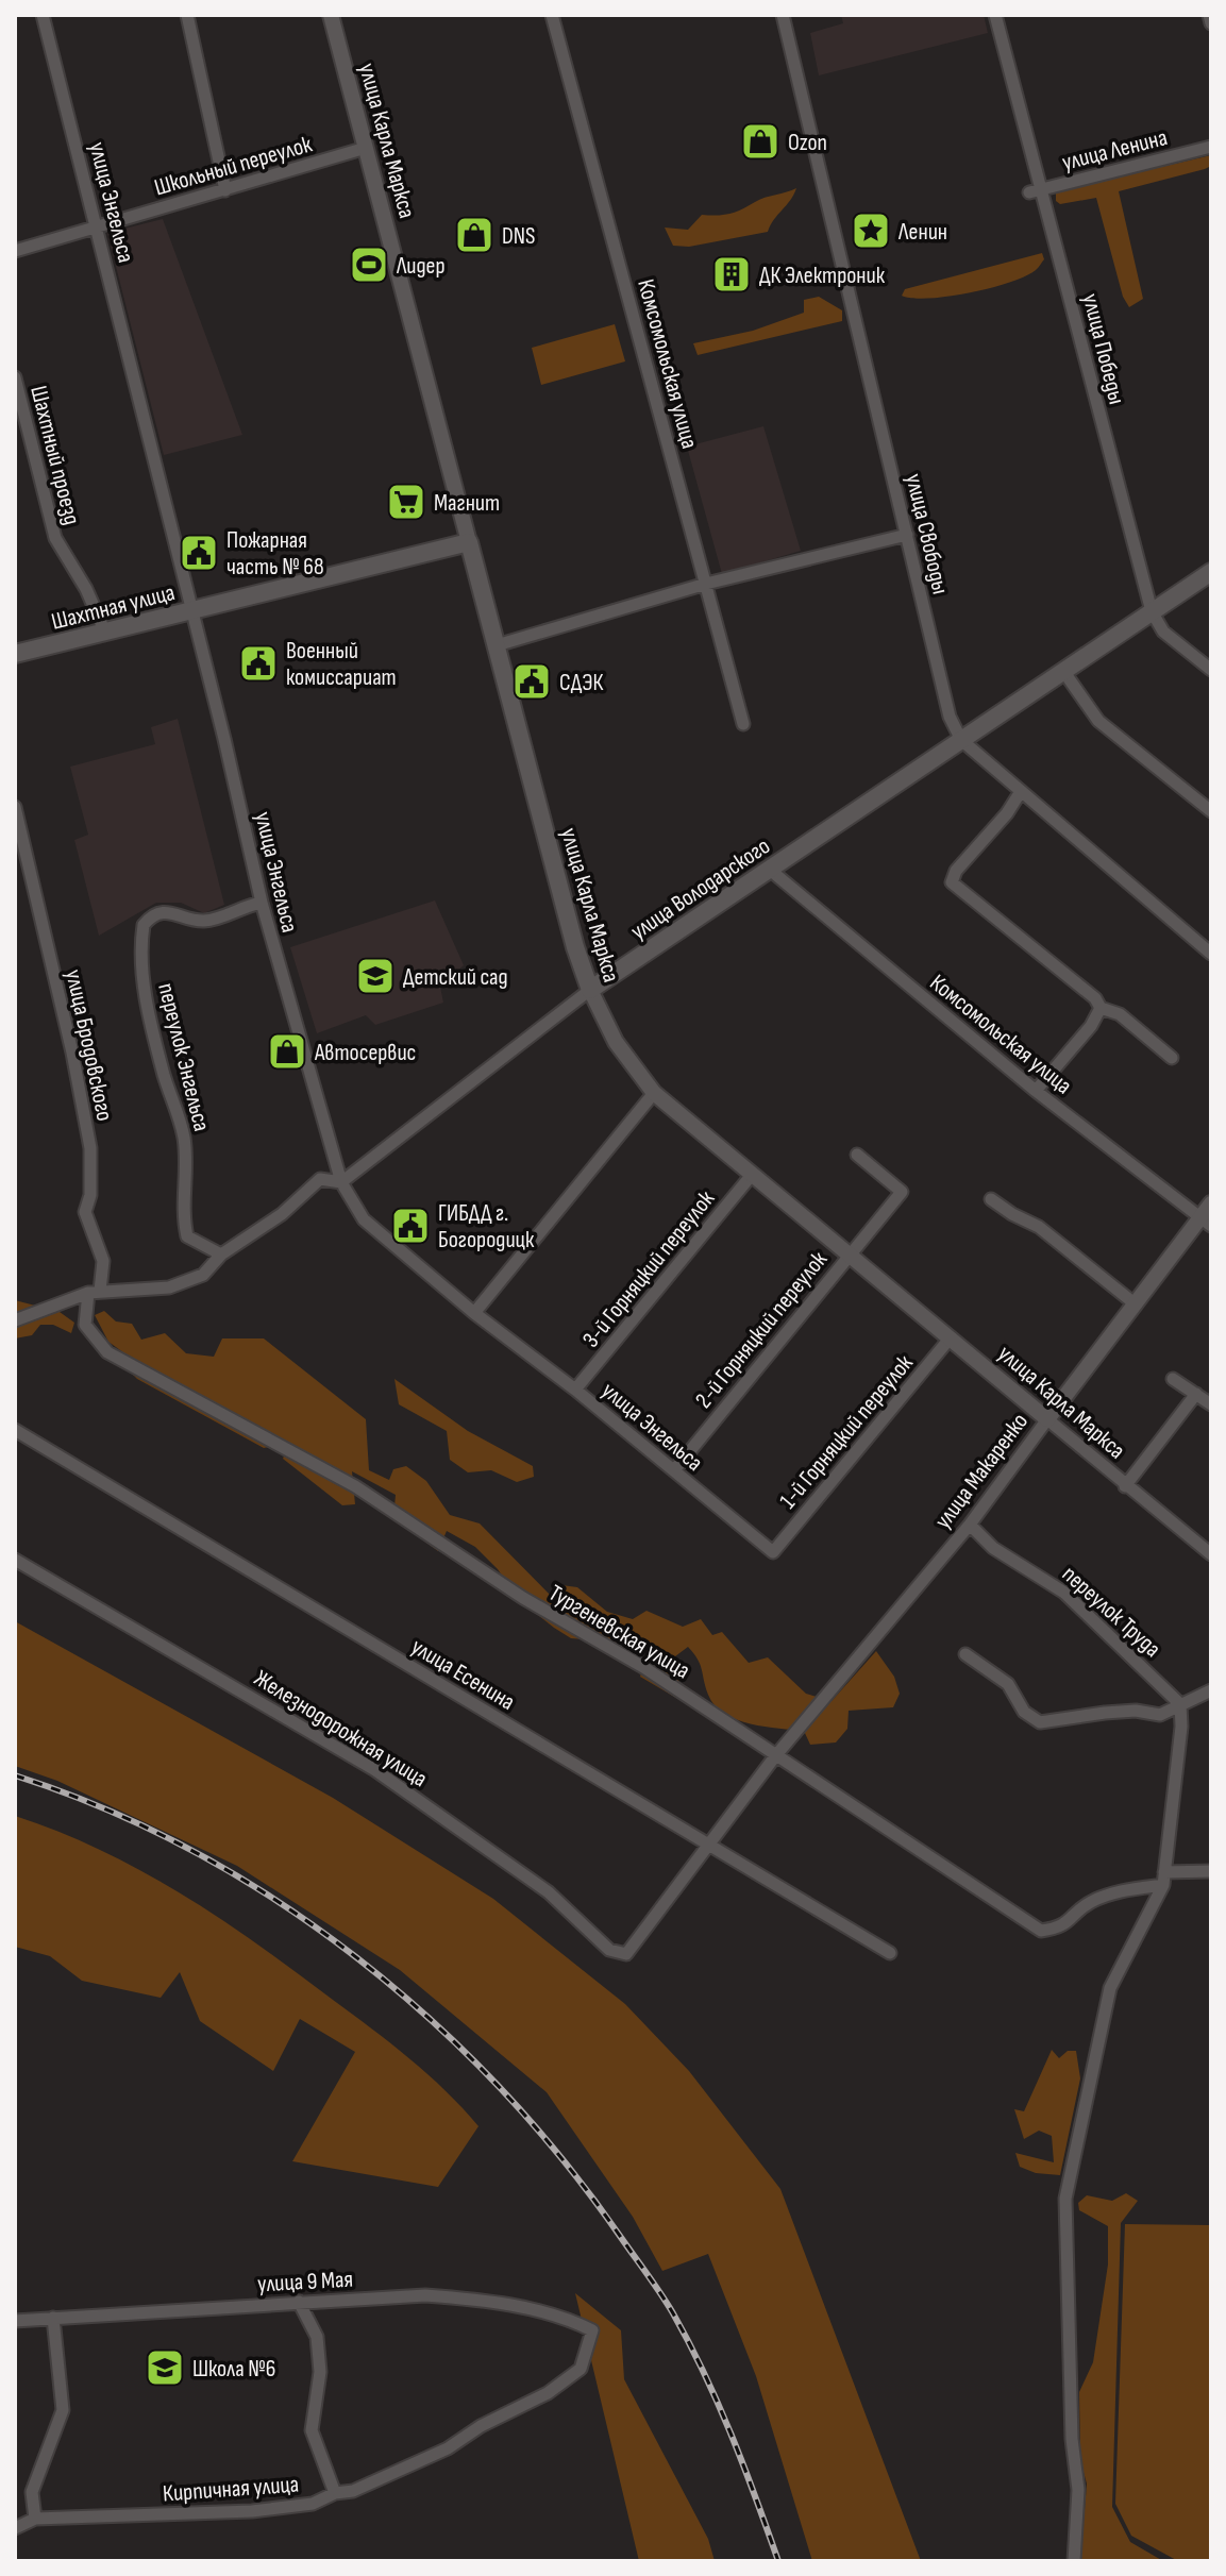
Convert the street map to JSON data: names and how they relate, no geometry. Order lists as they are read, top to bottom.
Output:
{
  "streets": {
    "main road": ["улица Карла Маркса", "Шахтная улица", "улица Володарского"],
    "street": [
      "улица Ленина",
      "Школьный переулок",
      "улица Энгельса",
      "улица Победы",
      "Комсомольская улица",
      "Шахтный проезд",
      "улица Свободы",
      "улица Бродовского",
      "переулок Энгельса",
      "3-й Горняцкий переулок",
      "2-й Горняцкий переулок",
      "1-й Горняцкий переулок",
      "улица Макаренко",
      "переулок Труда",
      "Тургеневская улица",
      "улица Есенина",
      "Железнодорожная улица",
      "улица 9 Мая",
      "Кирпичная улица"
    ]
  },
  "crossings": [
    ["улица Карла Маркса", "Школьный переулок"],
    ["улица Карла Маркса", "Шахтная улица"],
    ["улица Карла Маркса", "улица Володарского"],
    ["улица Карла Маркса", "3-й Горняцкий переулок"],
    ["улица Карла Маркса", "2-й Горняцкий переулок"],
    ["улица Карла Маркса", "1-й Горняцкий переулок"],
    ["улица Карла Маркса", "улица Макаренко"],
    ["улица Ленина", "улица Победы"],
    ["Школьный переулок", "улица Энгельса"],
    ["улица Энгельса", "Шахтная улица"],
    ["улица Энгельса", "улица Володарского"],
    ["улица Энгельса", "переулок Энгельса"],
    ["улица Энгельса", "3-й Горняцкий переулок"],
    ["улица Энгельса", "2-й Горняцкий переулок"],
    ["улица Энгельса", "1-й Горняцкий переулок"],
    ["улица Победы", "улица Володарского"],
    ["Комсомольская улица", "улица Володарского"],
    ["Комсомольская улица", "улица Макаренко"],
    ["Шахтный проезд", "Шахтная улица"],
    ["улица Свободы", "улица Володарского"],
    ["улица Володарского", "улица Бродовского"],
    ["улица Володарского", "переулок Энгельса"],
    ["улица Володарского", "Тургеневская улица"],
    ["улица Бродовского", "Тургеневская улица"],
    ["улица Макаренко", "переулок Труда"],
    ["улица Макаренко", "Тургеневская улица"],
    ["улица Макаренко", "улица Есенина"],
    ["улица Макаренко", "Железнодорожная улица"],
    ["улица 9 Мая", "Кирпичная улица"]
  ],
  "places": {
    "shop": ["Ozon", "DNS", "Автосервис"],
    "place": ["Ленин"],
    "sports": ["Лидер"],
    "building": ["ДК Электроник"],
    "supermarket": ["Магнит"],
    "public building": [
      "Пожарная часть № 68",
      "Военный комиссариат",
      "СДЭК",
      "ГИБДД г. Богородицк"
    ],
    "school or university": ["Детский сад", "Школа №6"]
  }
}
